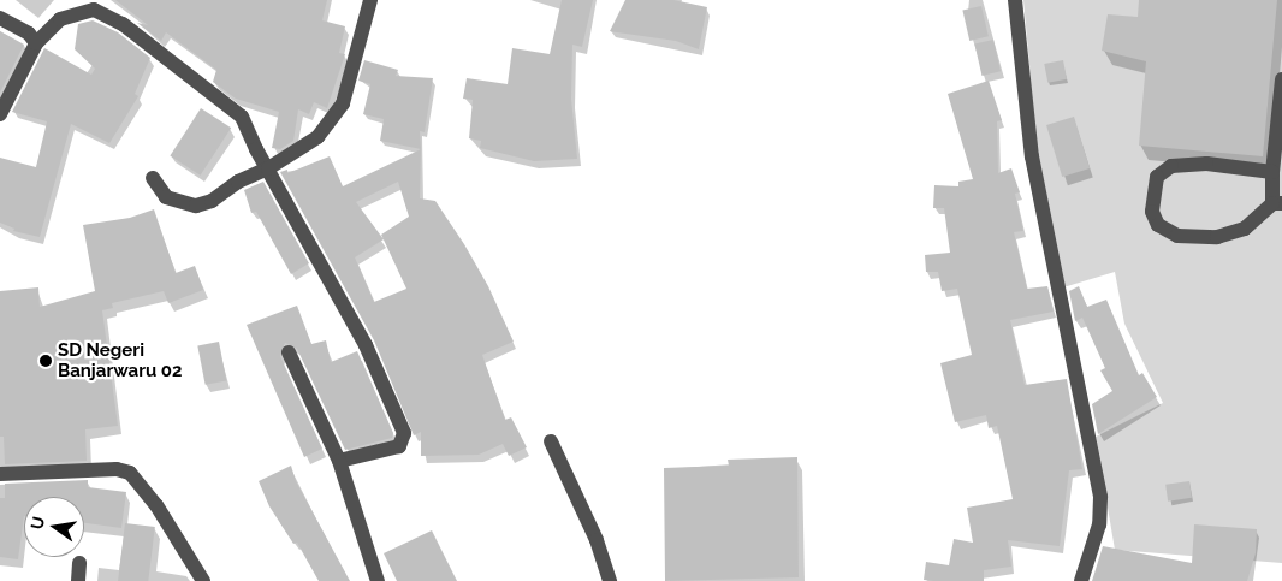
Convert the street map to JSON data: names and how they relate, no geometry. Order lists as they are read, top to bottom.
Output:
{
  "places": ["SD Negeri Banjarwaru 02"],
  "north": "left"
}
